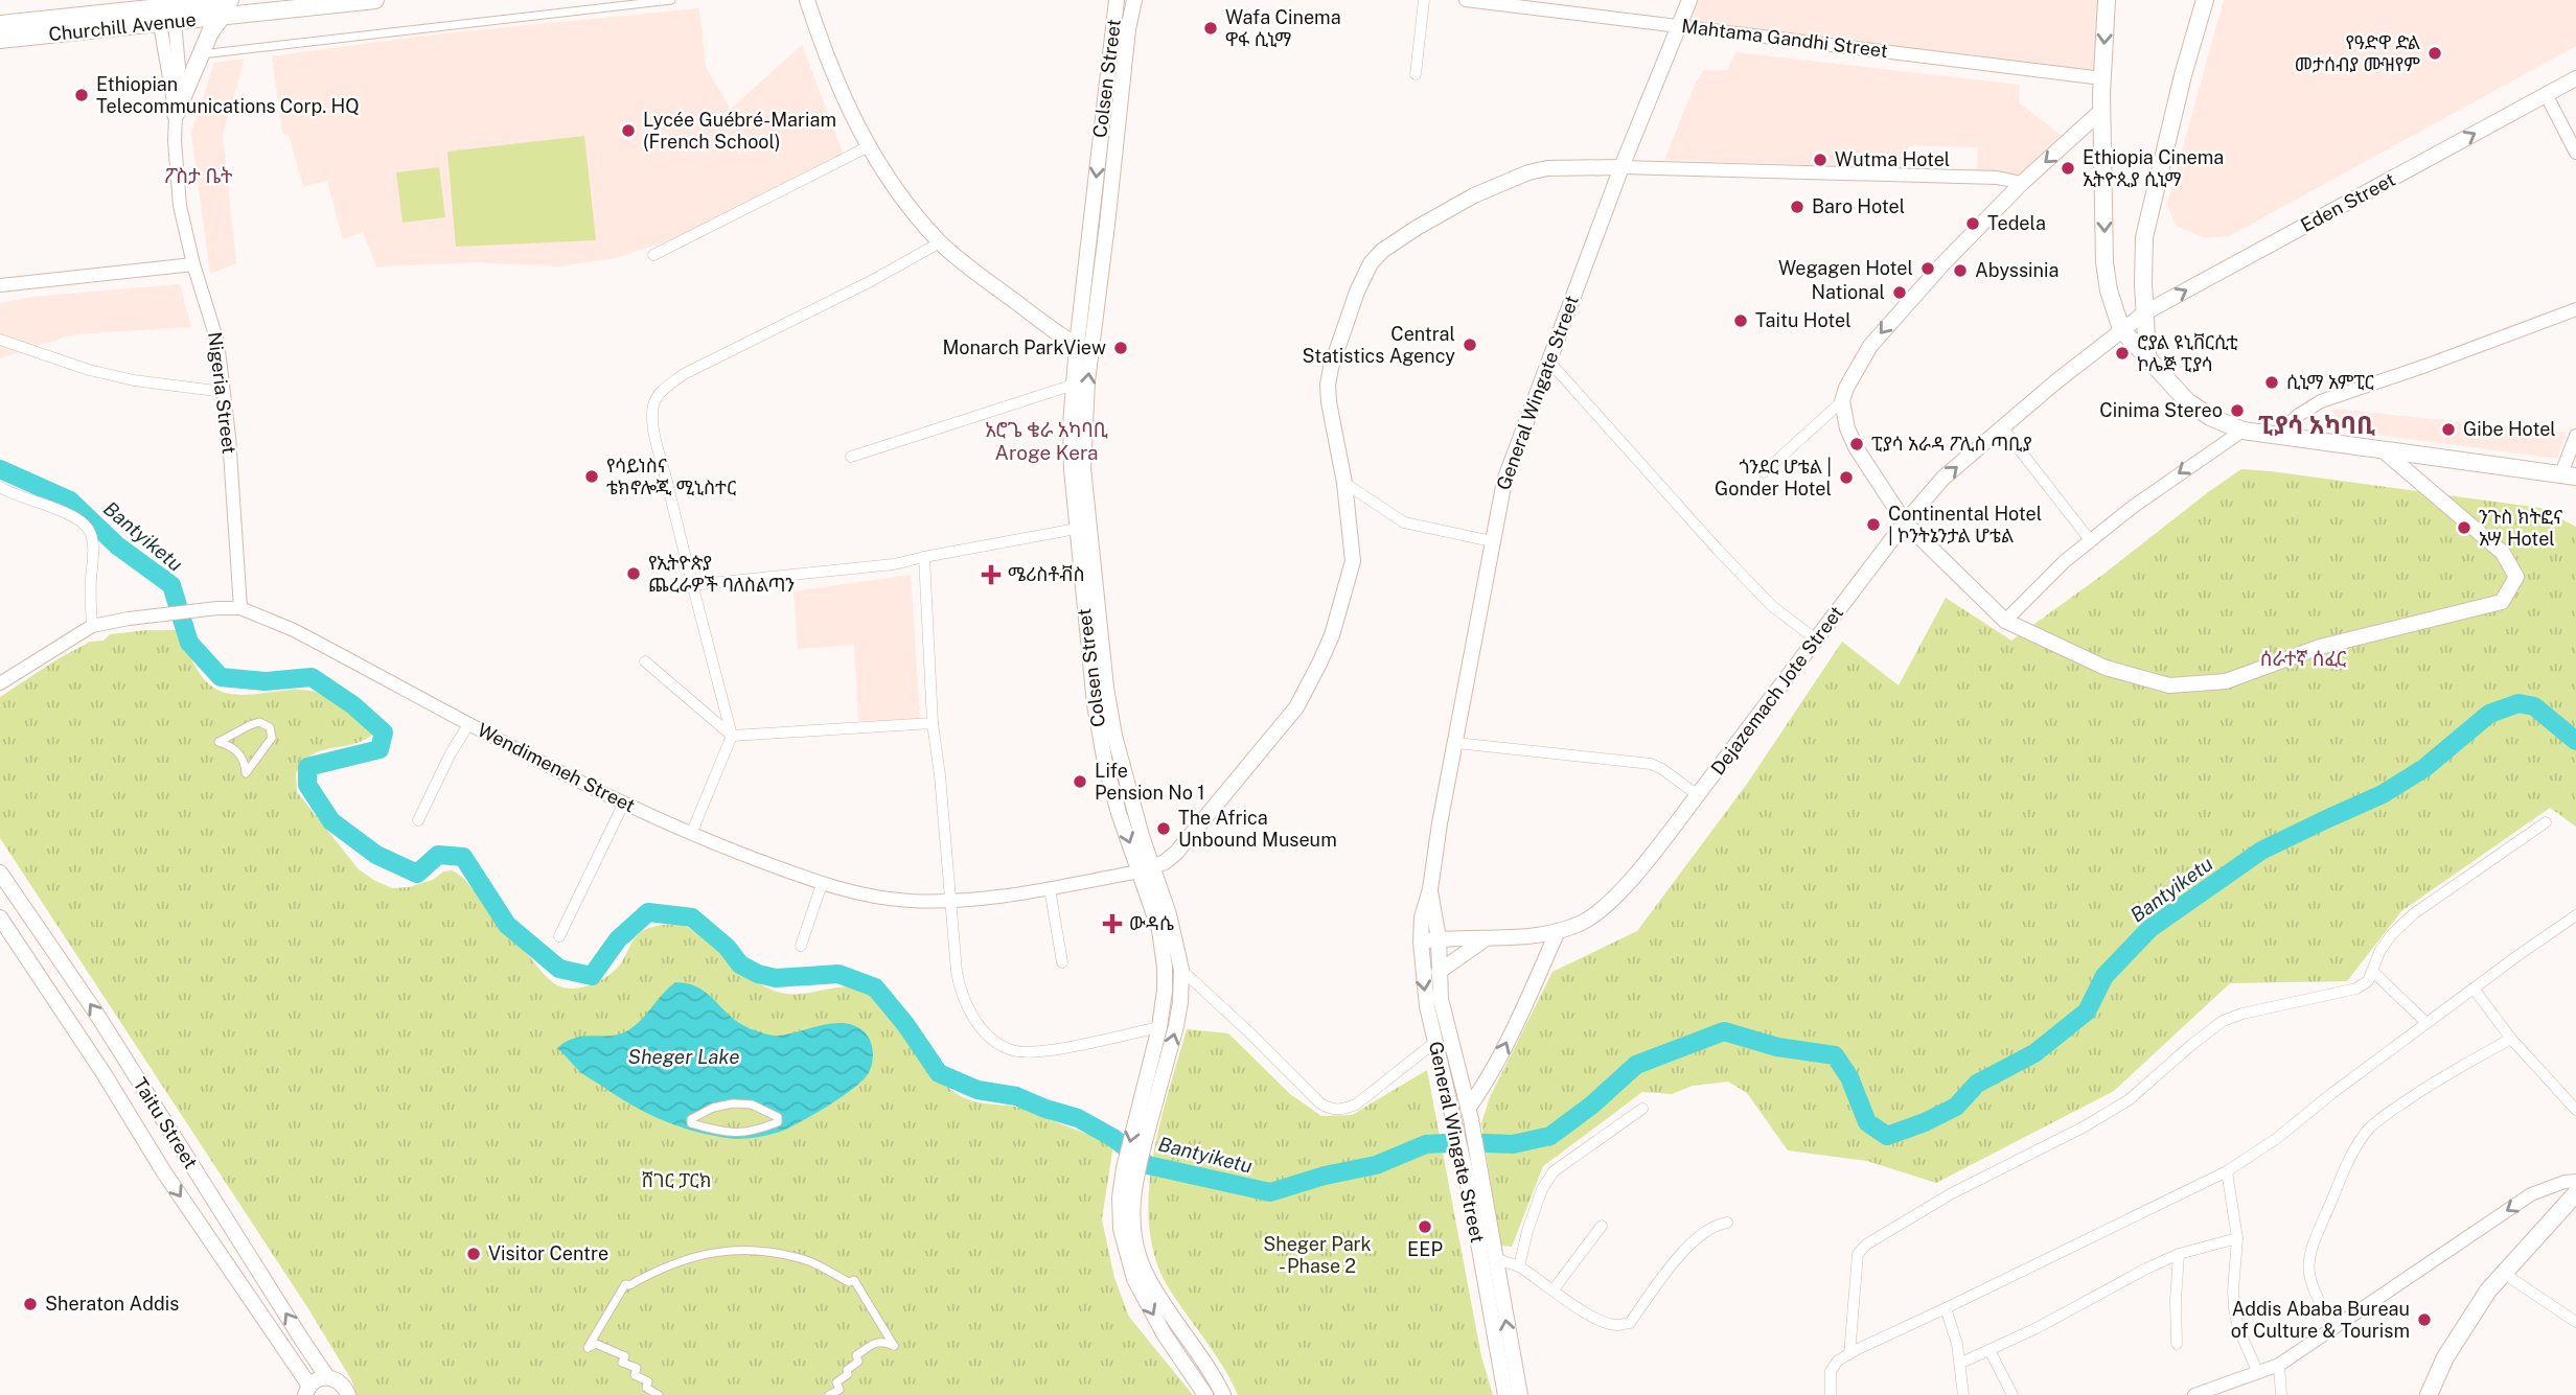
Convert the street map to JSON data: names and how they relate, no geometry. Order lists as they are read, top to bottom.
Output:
{
  "streets": {
    "main road": [
      "Churchill Avenue",
      "Colsen Street",
      "Eden Street",
      "General Wingate Street",
      "Dejazemach Jote Street",
      "Taitu Street"
    ],
    "street": ["Mahtama Gandhi Street", "Nigeria Street", "Wendimeneh Street"]
  },
  "crossings": [
    ["Churchill Avenue", "Nigeria Street"],
    ["Mahtama Gandhi Street", "General Wingate Street"],
    ["Colsen Street", "Wendimeneh Street"],
    ["Eden Street", "Dejazemach Jote Street"],
    ["Nigeria Street", "Wendimeneh Street"],
    ["General Wingate Street", "Dejazemach Jote Street"]
  ],
  "one_way": ["Eden Street"],
  "districts": [
    "ፖስታ ቤት",
    "ፒያሳ አካባቢ",
    "አሮጌ ቄራ አካባቢ Aroge Kera",
    "ሰራተኛ ሰፈር"
  ],
  "water": ["Bantyiketu", "Sheger Lake"],
  "parks": ["ሸገር ፓርክ", "Sheger Park - Phase 2"],
  "places": {
    "other": [
      "Wafa Cinema ዋፋ ሲኒማ",
      "የዓድዋ ድል መታሰብያ ሙዝየም",
      "Ethiopian Telecommunications Corp. HQ",
      "Lycée Guébré-Mariam (French School)",
      "Wutma Hotel",
      "Ethiopia Cinema ኢትዮጲያ ሲኒማ",
      "Baro Hotel",
      "Tedela",
      "Wegagen Hotel",
      "Abyssinia",
      "National",
      "Taitu Hotel",
      "Central Statistics Agency",
      "Monarch ParkView",
      "ሮያል ዩኒቨርሲቲ ኮሌጅ ፒያሳ",
      "ሲኒማ አምፒር",
      "Cinima Stereo",
      "Gibe Hotel",
      "ፒያሳ አራዳ ፖሊስ ጣቢያ",
      "የሳይነስና ቴክኖሎጂ ሚኒስተር",
      "ጎንደር ሆቴል | Gonder Hotel",
      "Continental Hotel | ኮንትኔንታል ሆቴል",
      "ንጉስ ክትፎና አሣ Hotel",
      "የኢትዮጵያ ጨረራዎች ባለስልጣን",
      "Life Pension No 1",
      "The Africa Unbound Museum",
      "EEP",
      "Visitor Centre",
      "Sheraton Addis",
      "Addis Ababa Bureau of Culture & Tourism"
    ],
    "health": ["ሜሪስቶቭስ", "ውዳሴ"]
  }
}
